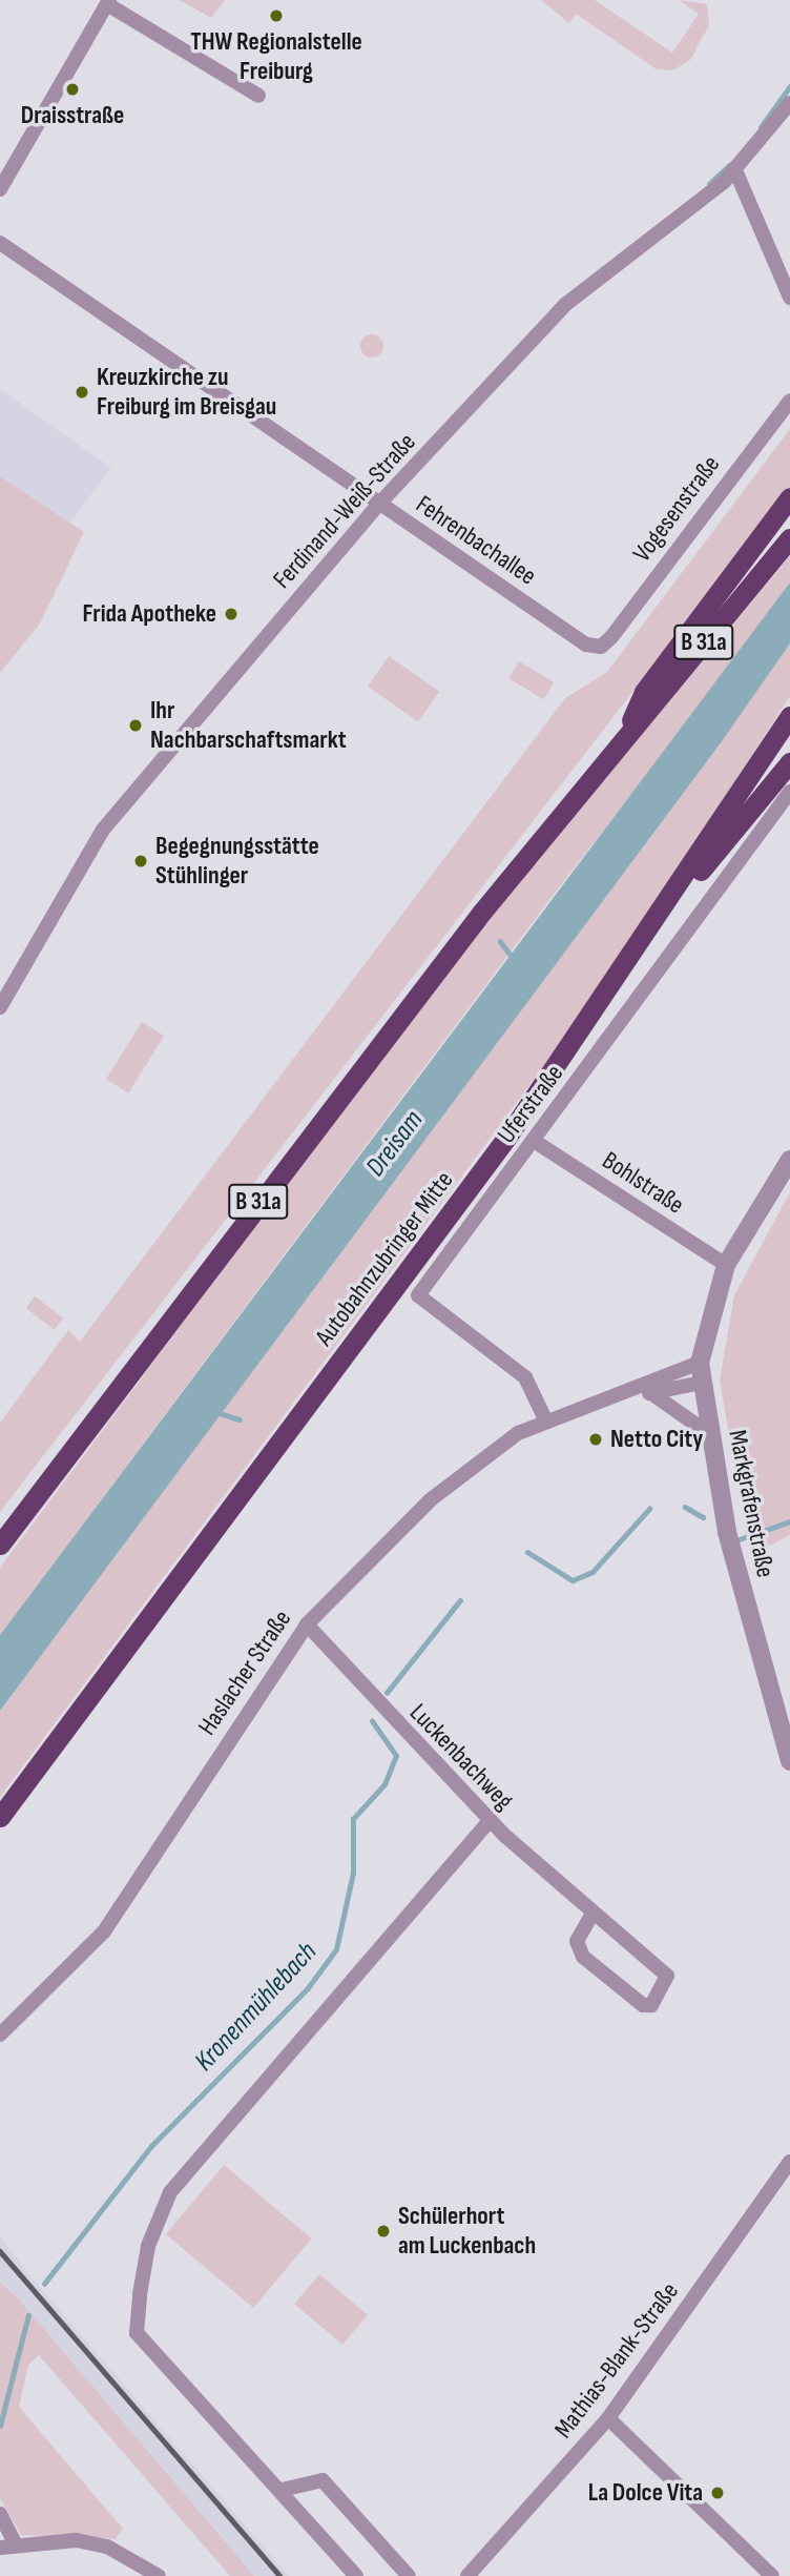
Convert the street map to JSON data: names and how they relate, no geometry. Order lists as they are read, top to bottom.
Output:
{
  "streets": {
    "highway": ["B 31a", "Autobahnzubringer Mitte"],
    "street": [
      "Vogesenstraße",
      "Ferdinand-Weiß-Straße",
      "Fehrenbachallee",
      "Uferstraße",
      "Bohlstraße",
      "Markgrafenstraße",
      "Haslacher Straße",
      "Luckenbachweg",
      "Mathias-Blank-Straße"
    ]
  },
  "crossings": [
    ["Vogesenstraße", "Fehrenbachallee"],
    ["Ferdinand-Weiß-Straße", "Fehrenbachallee"],
    ["Uferstraße", "Bohlstraße"],
    ["Uferstraße", "Haslacher Straße"],
    ["Markgrafenstraße", "Haslacher Straße"],
    ["Haslacher Straße", "Luckenbachweg"]
  ],
  "water": ["Dreisam", "Kronenmühlebach"],
  "places": [
    "THW Regionalstelle Freiburg",
    "Draisstraße",
    "Kreuzkirche zu Freiburg im Breisgau",
    "Frida Apotheke",
    "Ihr Nachbarschaftsmarkt",
    "Begegnungsstätte Stühlinger",
    "Netto City",
    "Schülerhort am Luckenbach",
    "La Dolce Vita"
  ]
}
